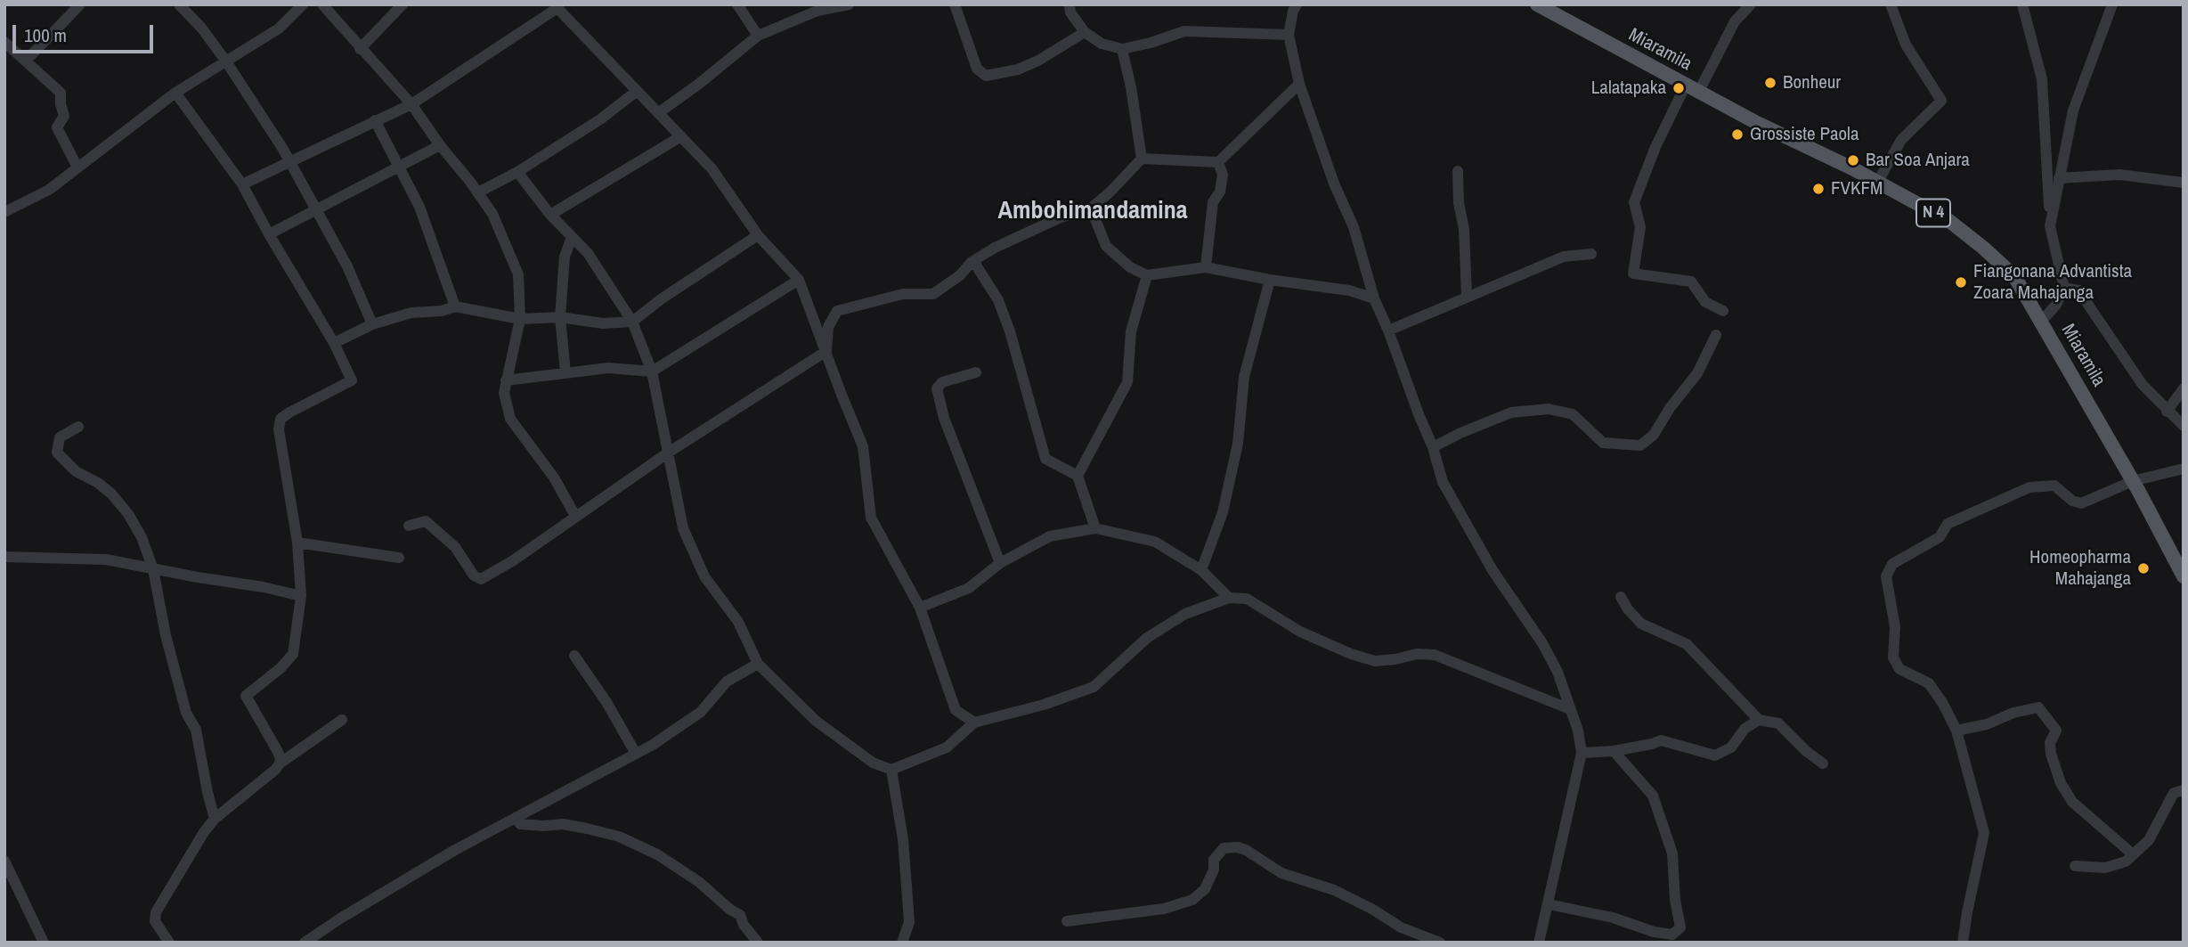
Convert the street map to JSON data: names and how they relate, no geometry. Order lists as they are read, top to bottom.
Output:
{
  "streets": {
    "main road": ["Miaramila", "N 4"]
  },
  "districts": ["Ambohimandamina"],
  "places": [
    "Bonheur",
    "Lalatapaka",
    "Grossiste Paola",
    "Bar Soa Anjara",
    "FVKFM",
    "Fiangonana Advantista Zoara Mahajanga",
    "Homeopharma Mahajanga"
  ],
  "scale_bar": "100 m"
}
